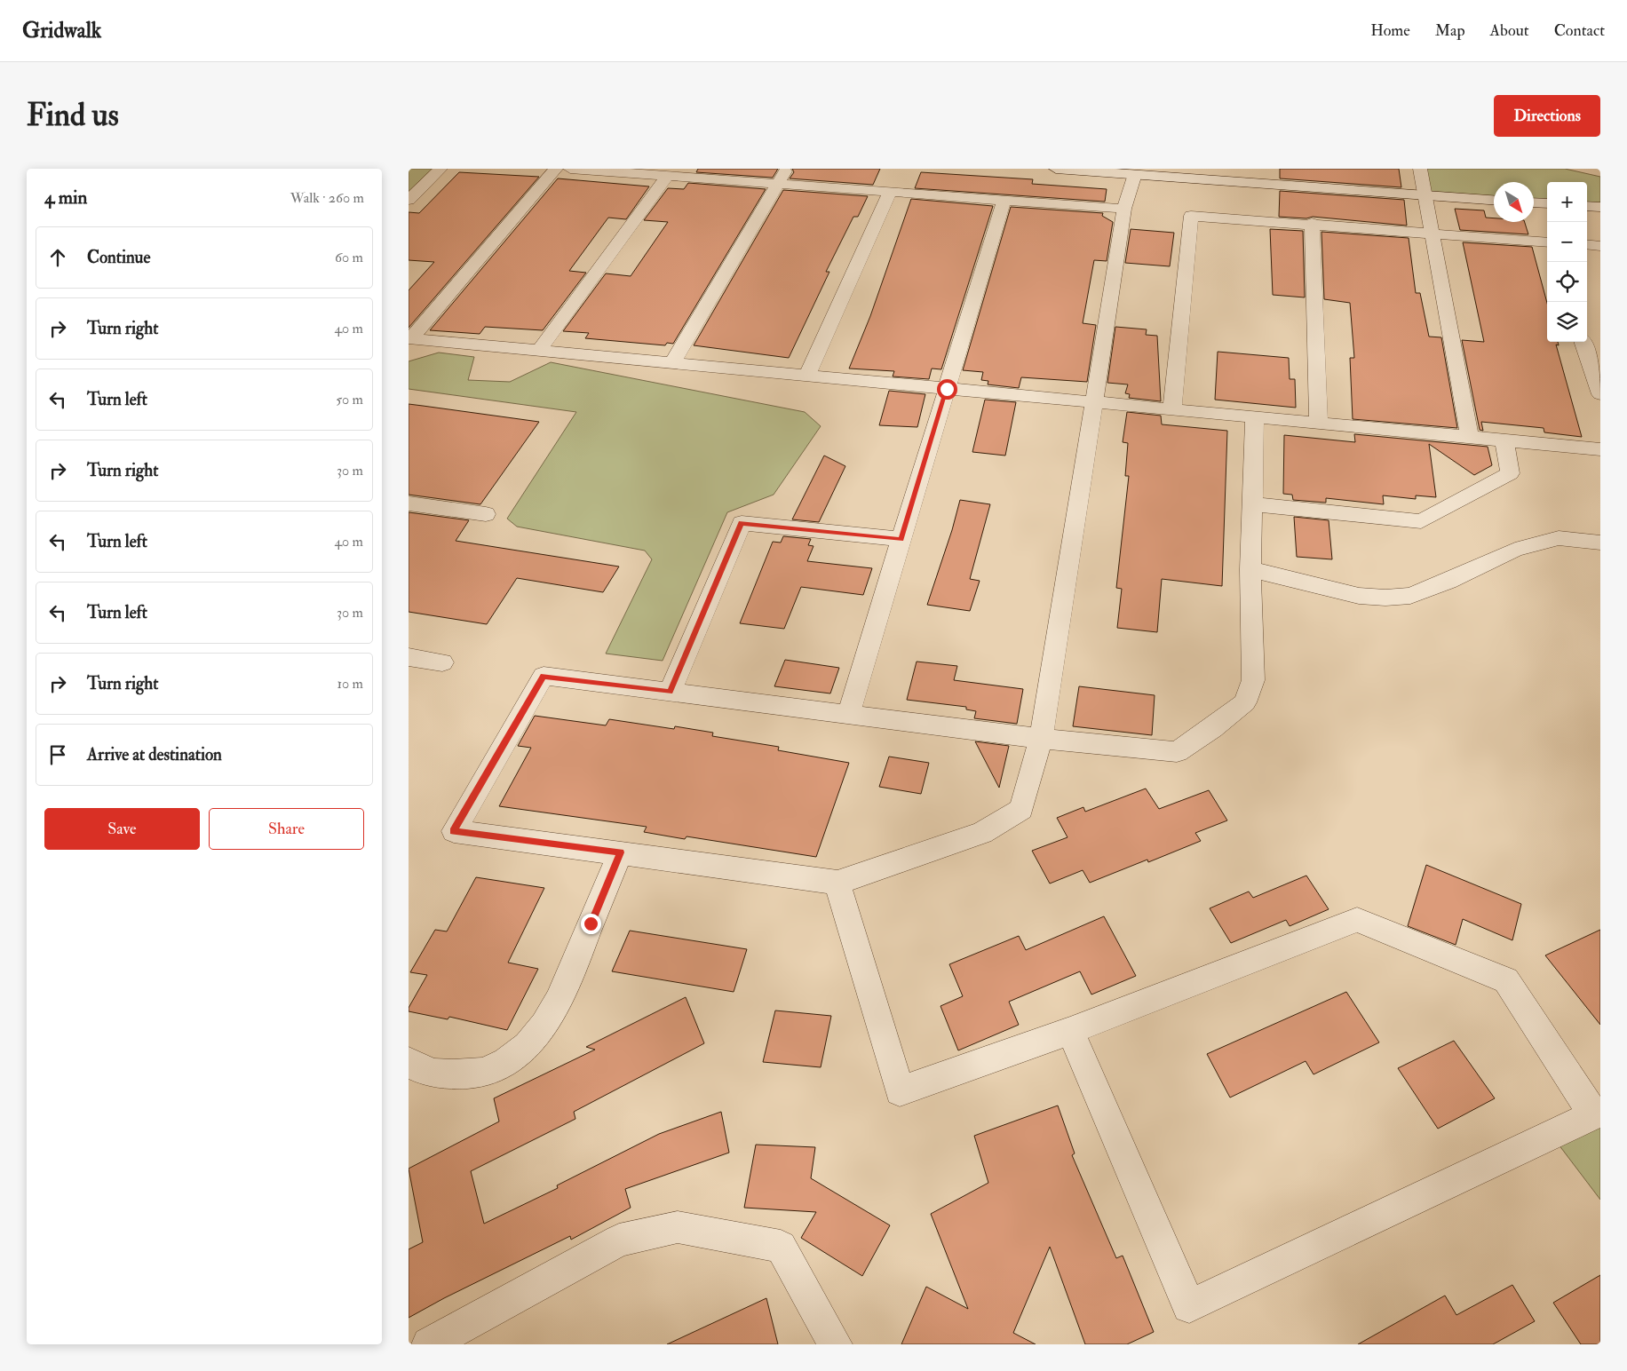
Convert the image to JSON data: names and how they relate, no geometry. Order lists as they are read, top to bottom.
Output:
{
  "north": "bottom right",
  "page": {
    "header": "Gridwalk",
    "nav": [
      "Home",
      "Map",
      "About",
      "Contact"
    ],
    "buttons": [
      "Directions",
      ["Save", "Share"]
    ],
    "title": "Find us",
    "heading": ["4 min", "Walk · 260 m"],
    "map_buttons": ["+", "−"],
    "list": [
      ["Continue", "60 m"],
      ["Turn right", "40 m"],
      ["Turn left", "50 m"],
      ["Turn right", "30 m"],
      ["Turn left", "40 m"],
      ["Turn left", "30 m"],
      ["Turn right", "10 m"],
      "Arrive at destination"
    ]
  }
}
